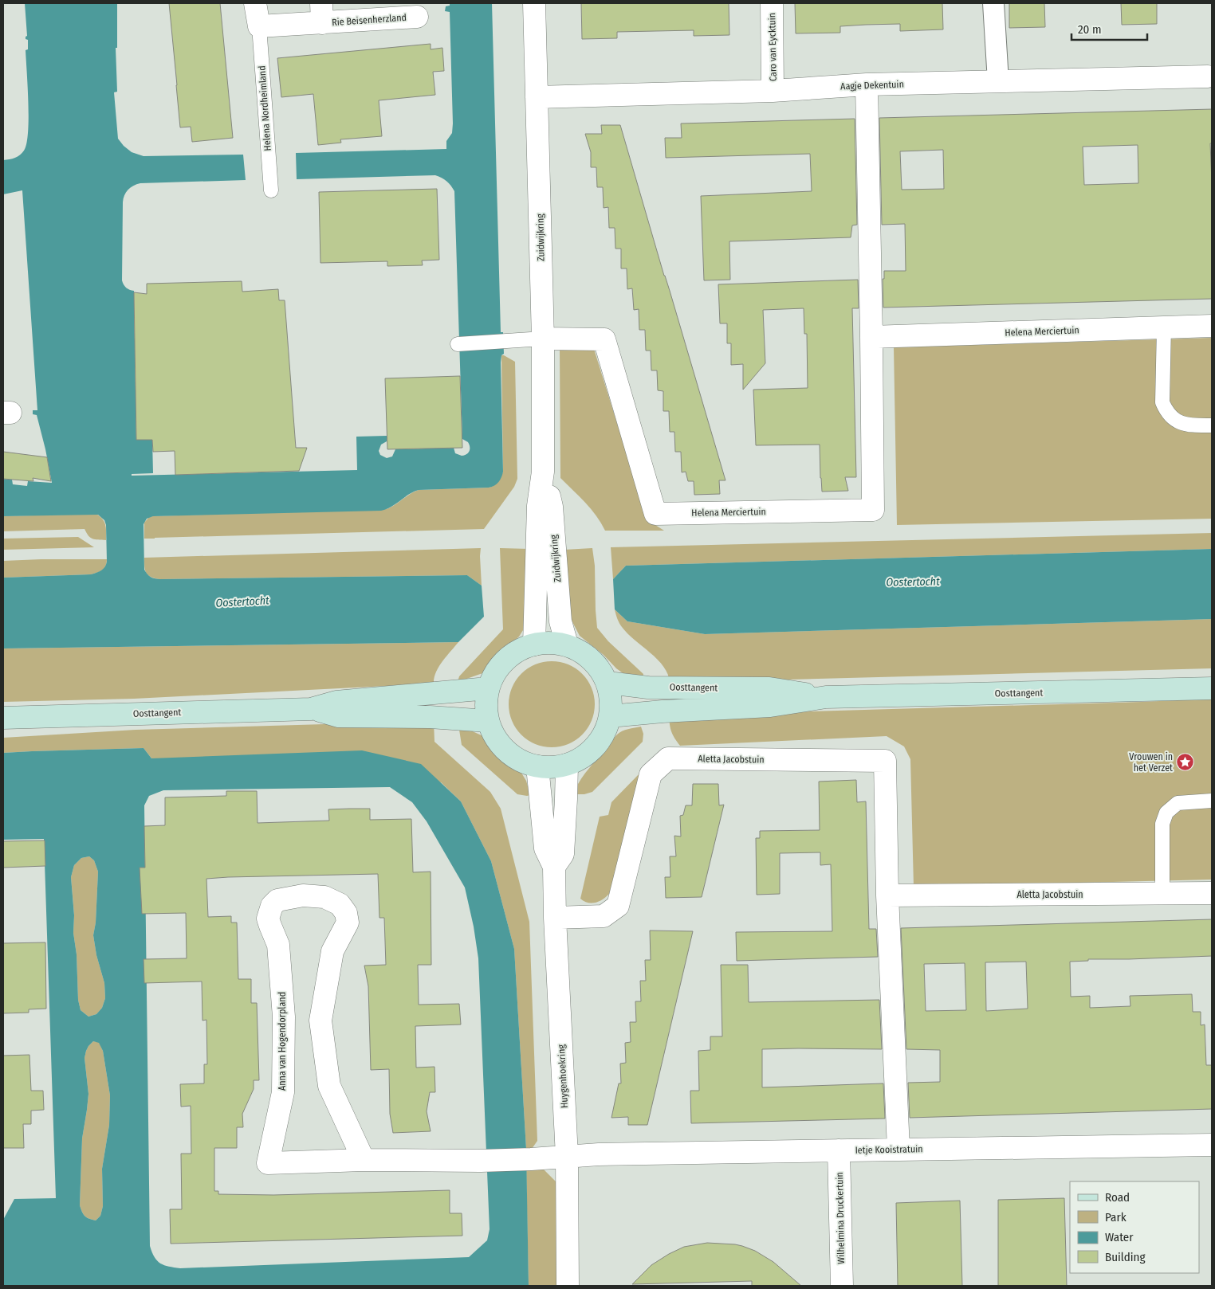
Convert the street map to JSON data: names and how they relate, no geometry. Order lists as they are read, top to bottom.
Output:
{
  "streets": {
    "main road": ["Oosttangent"],
    "street": [
      "Rie Beisenherzland",
      "Caro van Eycktuin",
      "Aagje Dekentuin",
      "Zuidwijkring",
      "Helena Merciertuin",
      "Aletta Jacobstuin",
      "Anna van Hogendorpland",
      "Huygenhoekring",
      "Ietje Kooistratuin",
      "Wilhelmina Druckertuin"
    ],
    "lane": ["Helena Nordheimland"]
  },
  "crossings": [
    ["Rie Beisenherzland", "Helena Nordheimland"],
    ["Caro van Eycktuin", "Aagje Dekentuin"],
    ["Aagje Dekentuin", "Zuidwijkring"],
    ["Aagje Dekentuin", "Helena Merciertuin"],
    ["Zuidwijkring", "Helena Merciertuin"],
    ["Zuidwijkring", "Oosttangent"],
    ["Zuidwijkring", "Huygenhoekring"],
    ["Oosttangent", "Huygenhoekring"],
    ["Aletta Jacobstuin", "Huygenhoekring"],
    ["Aletta Jacobstuin", "Ietje Kooistratuin"],
    ["Anna van Hogendorpland", "Huygenhoekring"],
    ["Anna van Hogendorpland", "Ietje Kooistratuin"],
    ["Huygenhoekring", "Ietje Kooistratuin"],
    ["Ietje Kooistratuin", "Wilhelmina Druckertuin"]
  ],
  "water": ["Oostertocht"],
  "places": {
    "place": ["Vrouwen in het Verzet"]
  },
  "legend": [
    "Road",
    "Park",
    "Water",
    "Building"
  ],
  "scale_bar": "20 m"
}
